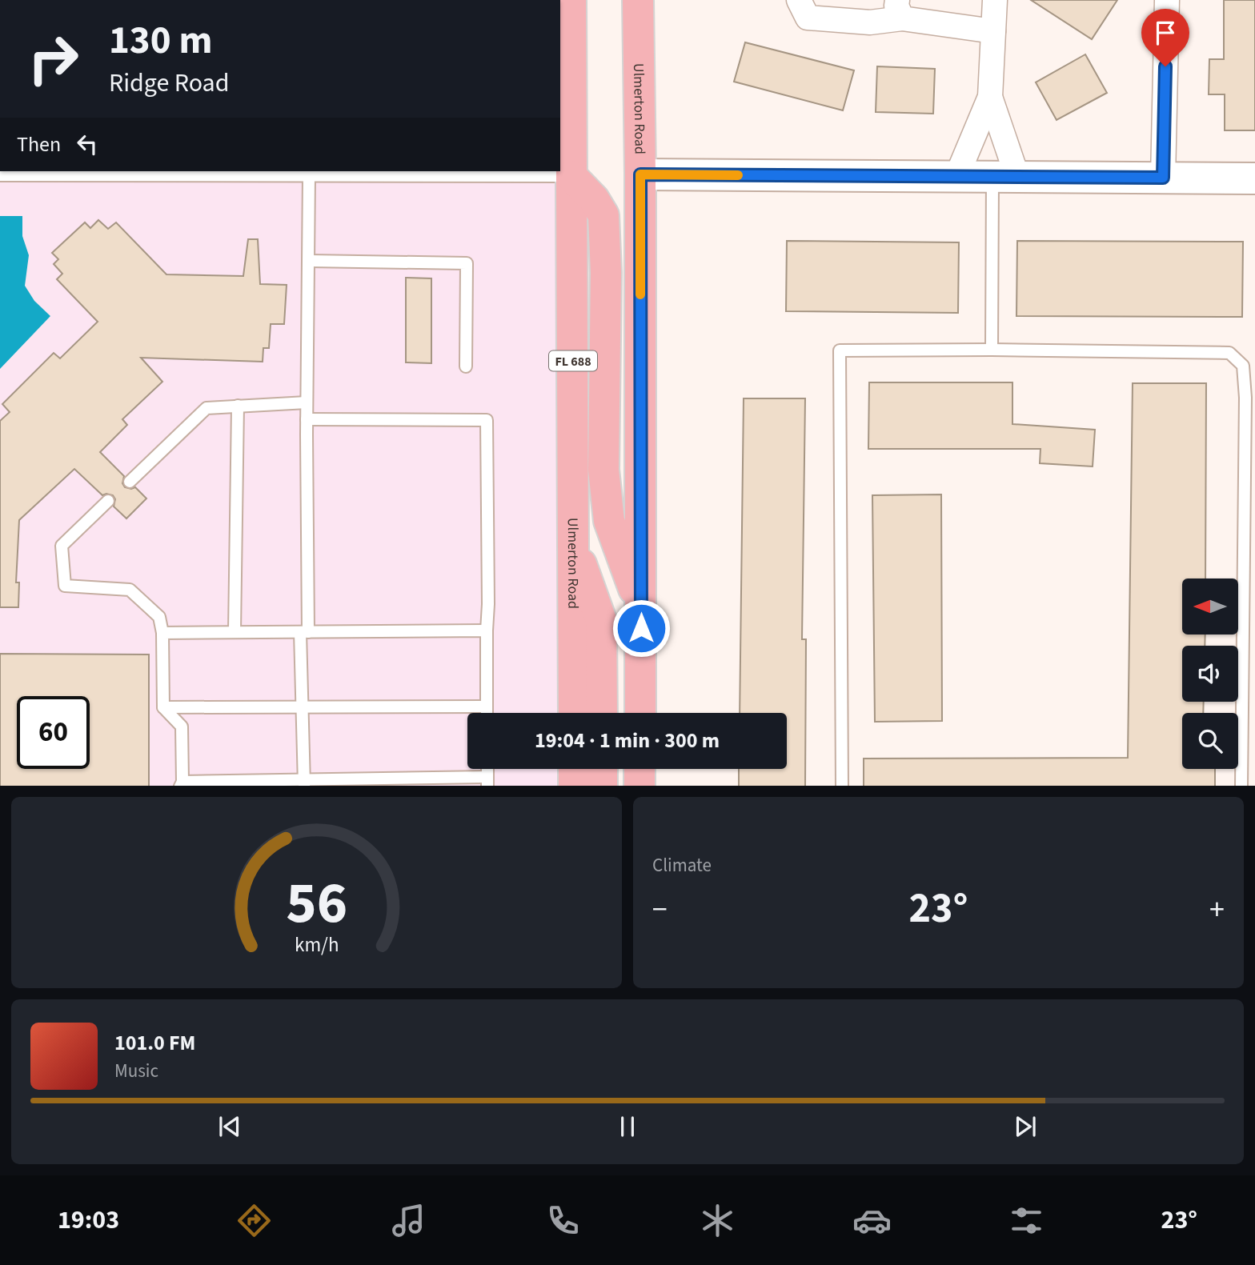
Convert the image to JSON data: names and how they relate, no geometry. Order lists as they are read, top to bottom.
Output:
{
  "streets": {
    "main road": ["Ulmerton Road", "FL 688"]
  },
  "north": "left",
  "page": {
    "turn": ["130 m", "Ridge Road"],
    "then": "Then",
    "limit": "60",
    "trip": "19:04 · 1 min · 300 m",
    "tile": "Climate",
    "heat": ["−", "23°", "+"],
    "song": ["101.0 FM", "Music"],
    "tabs": ["19:03", "23°"],
    "gauge": ["56", "km/h"]
  }
}
